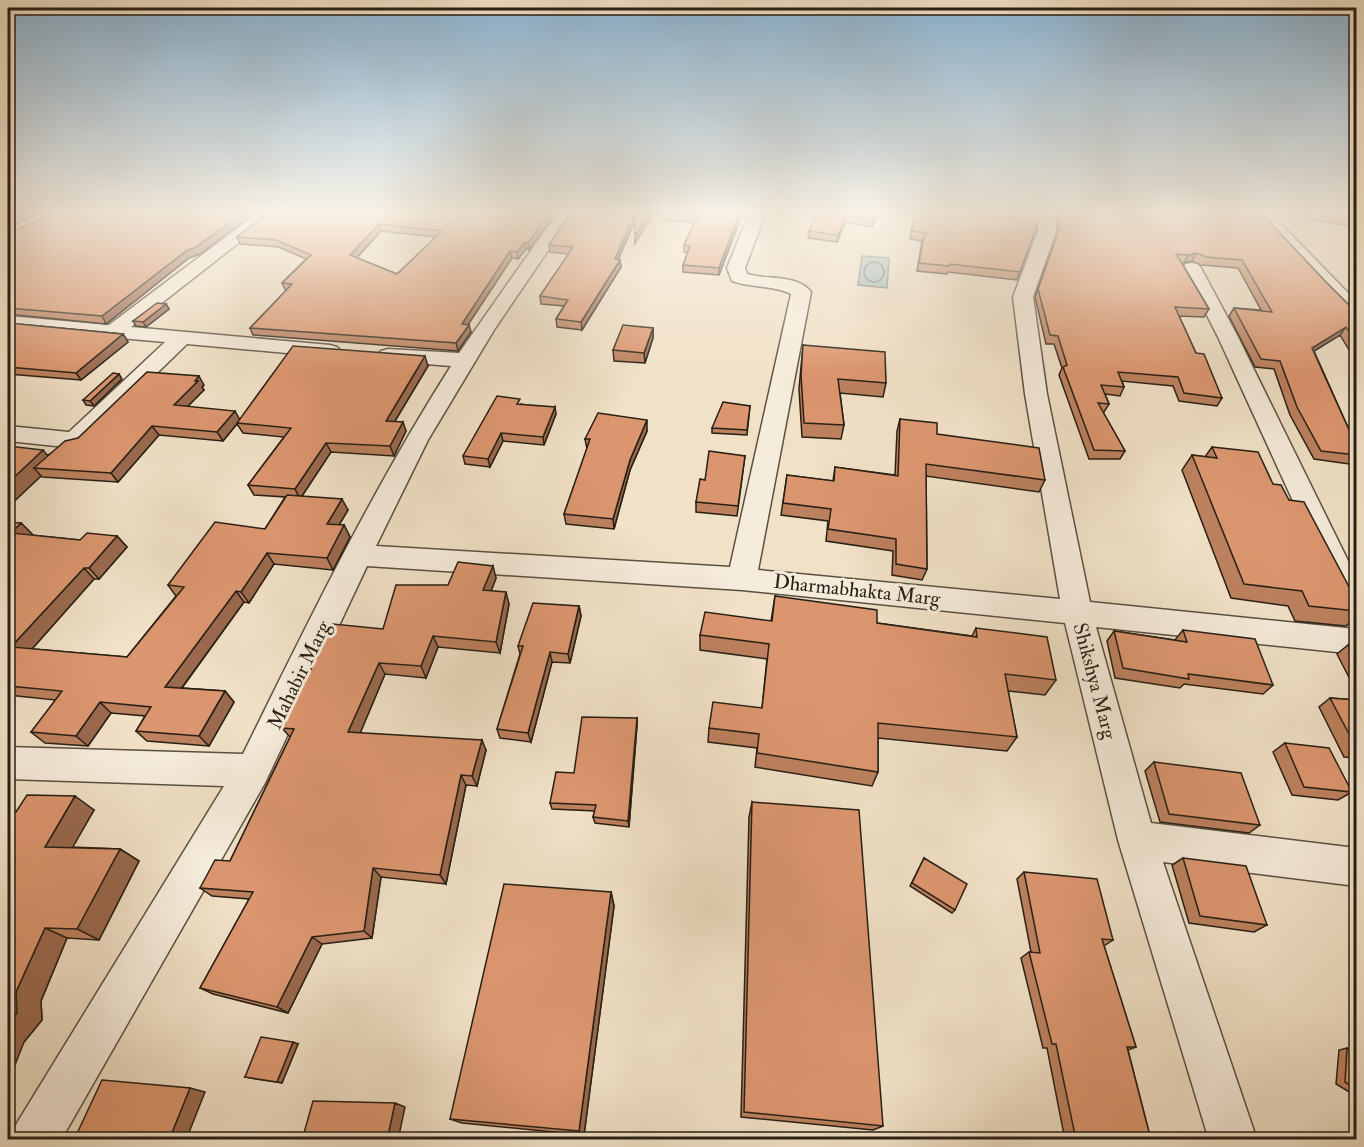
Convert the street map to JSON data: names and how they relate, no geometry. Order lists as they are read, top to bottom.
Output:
{
  "streets": {
    "street": ["Dharmabhakta Marg", "Mahabir Marg", "Shikshya Marg"]
  },
  "crossings": [
    ["Dharmabhakta Marg", "Mahabir Marg"],
    ["Dharmabhakta Marg", "Shikshya Marg"]
  ]
}
